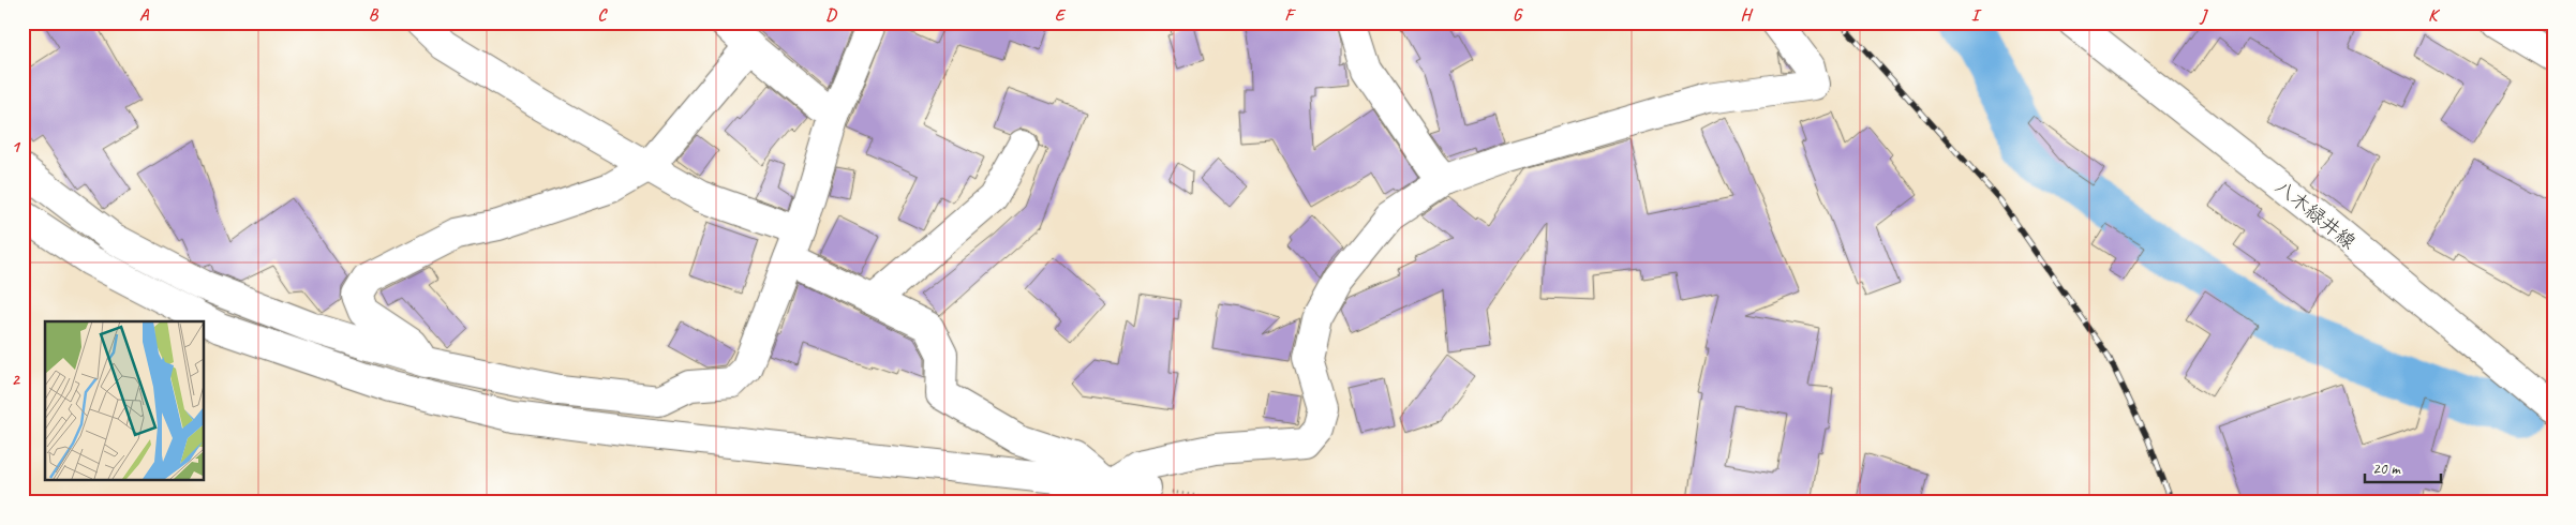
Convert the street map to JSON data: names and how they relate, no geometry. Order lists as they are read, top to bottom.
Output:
{
  "streets": {
    "street": ["八木緑井線"]
  },
  "scale_bar": "20 m",
  "grid": {
    "columns": [
      "A",
      "B",
      "C",
      "D",
      "E",
      "F",
      "G",
      "H",
      "I",
      "J",
      "K"
    ],
    "rows": ["1", "2"]
  }
}
